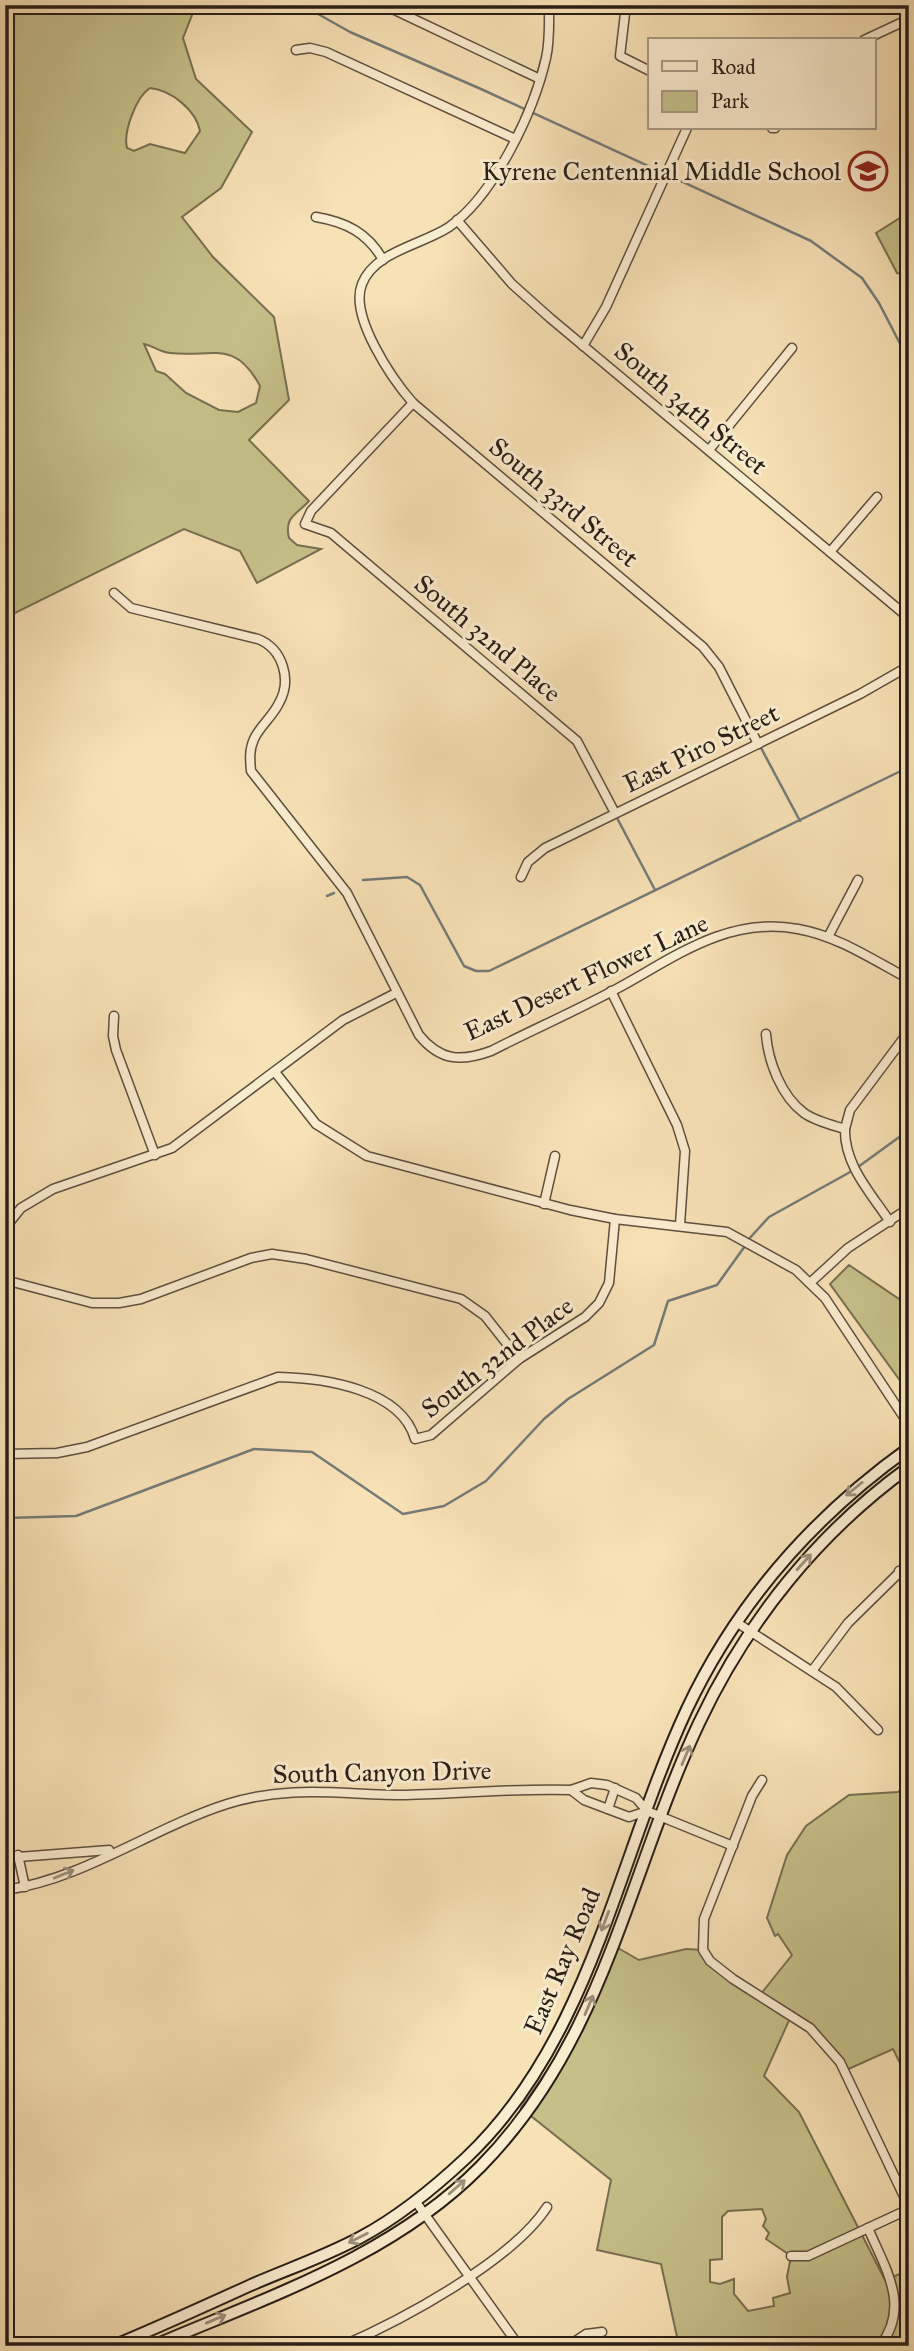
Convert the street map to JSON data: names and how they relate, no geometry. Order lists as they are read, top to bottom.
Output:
{
  "streets": {
    "main road": ["East Ray Road"],
    "street": [
      "South 34th Street",
      "South 33rd Street",
      "South 32nd Place",
      "East Piro Street",
      "East Desert Flower Lane",
      "South Canyon Drive"
    ]
  },
  "crossings": [
    ["South 33rd Street", "South 32nd Place"],
    ["South 33rd Street", "East Piro Street"],
    ["South 32nd Place", "East Piro Street"]
  ],
  "places": {
    "school or university": ["Kyrene Centennial Middle School"]
  },
  "legend": ["Road", "Park"]
}
